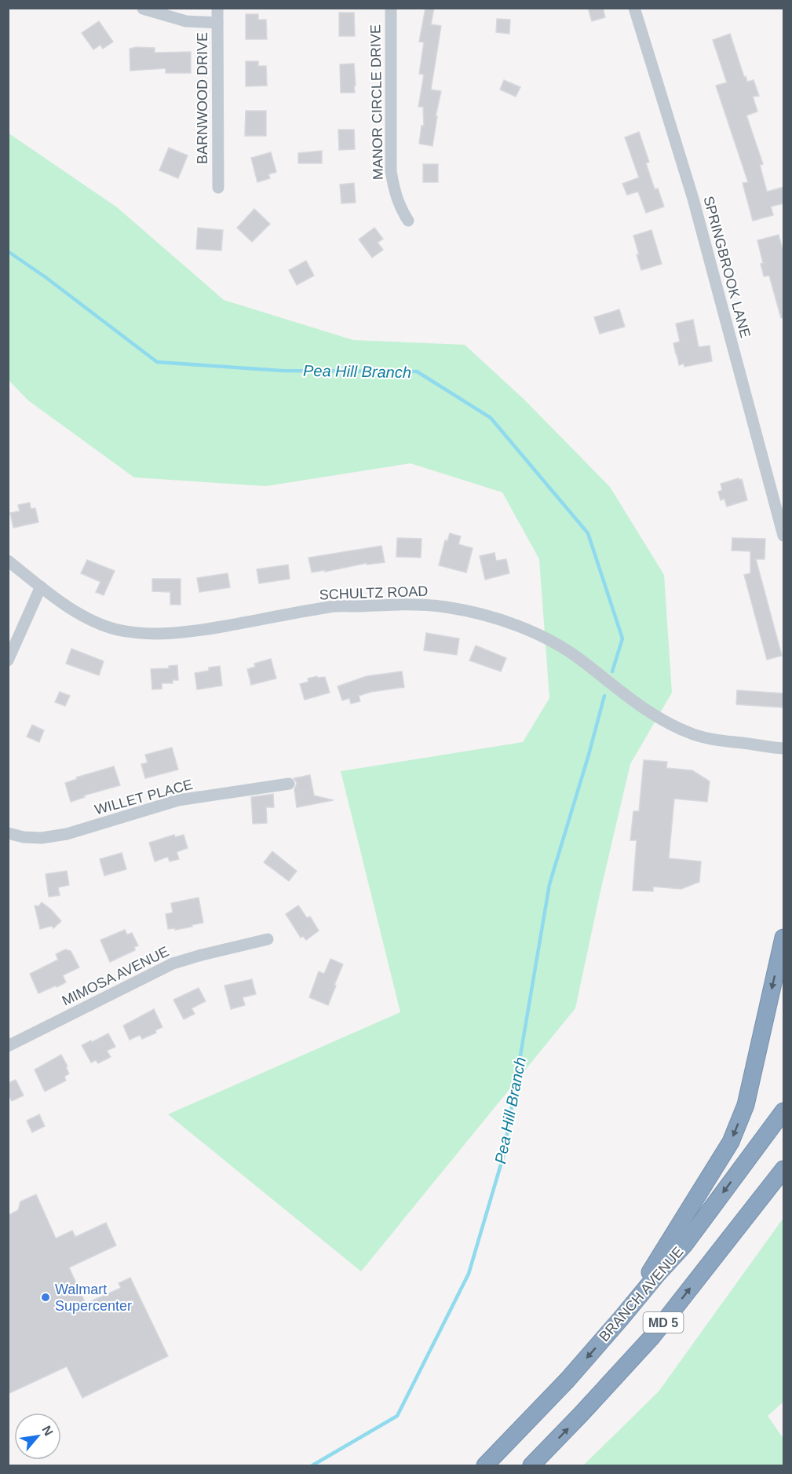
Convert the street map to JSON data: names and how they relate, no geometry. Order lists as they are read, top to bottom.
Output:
{
  "streets": {
    "highway": ["BRANCH AVENUE", "MD 5"],
    "street": [
      "BARNWOOD DRIVE",
      "MANOR CIRCLE DRIVE",
      "SPRINGBROOK LANE",
      "SCHULTZ ROAD",
      "WILLET PLACE",
      "MIMOSA AVENUE"
    ]
  },
  "water": ["Pea Hill Branch"],
  "places": ["Walmart Supercenter"],
  "north": "top right"
}
